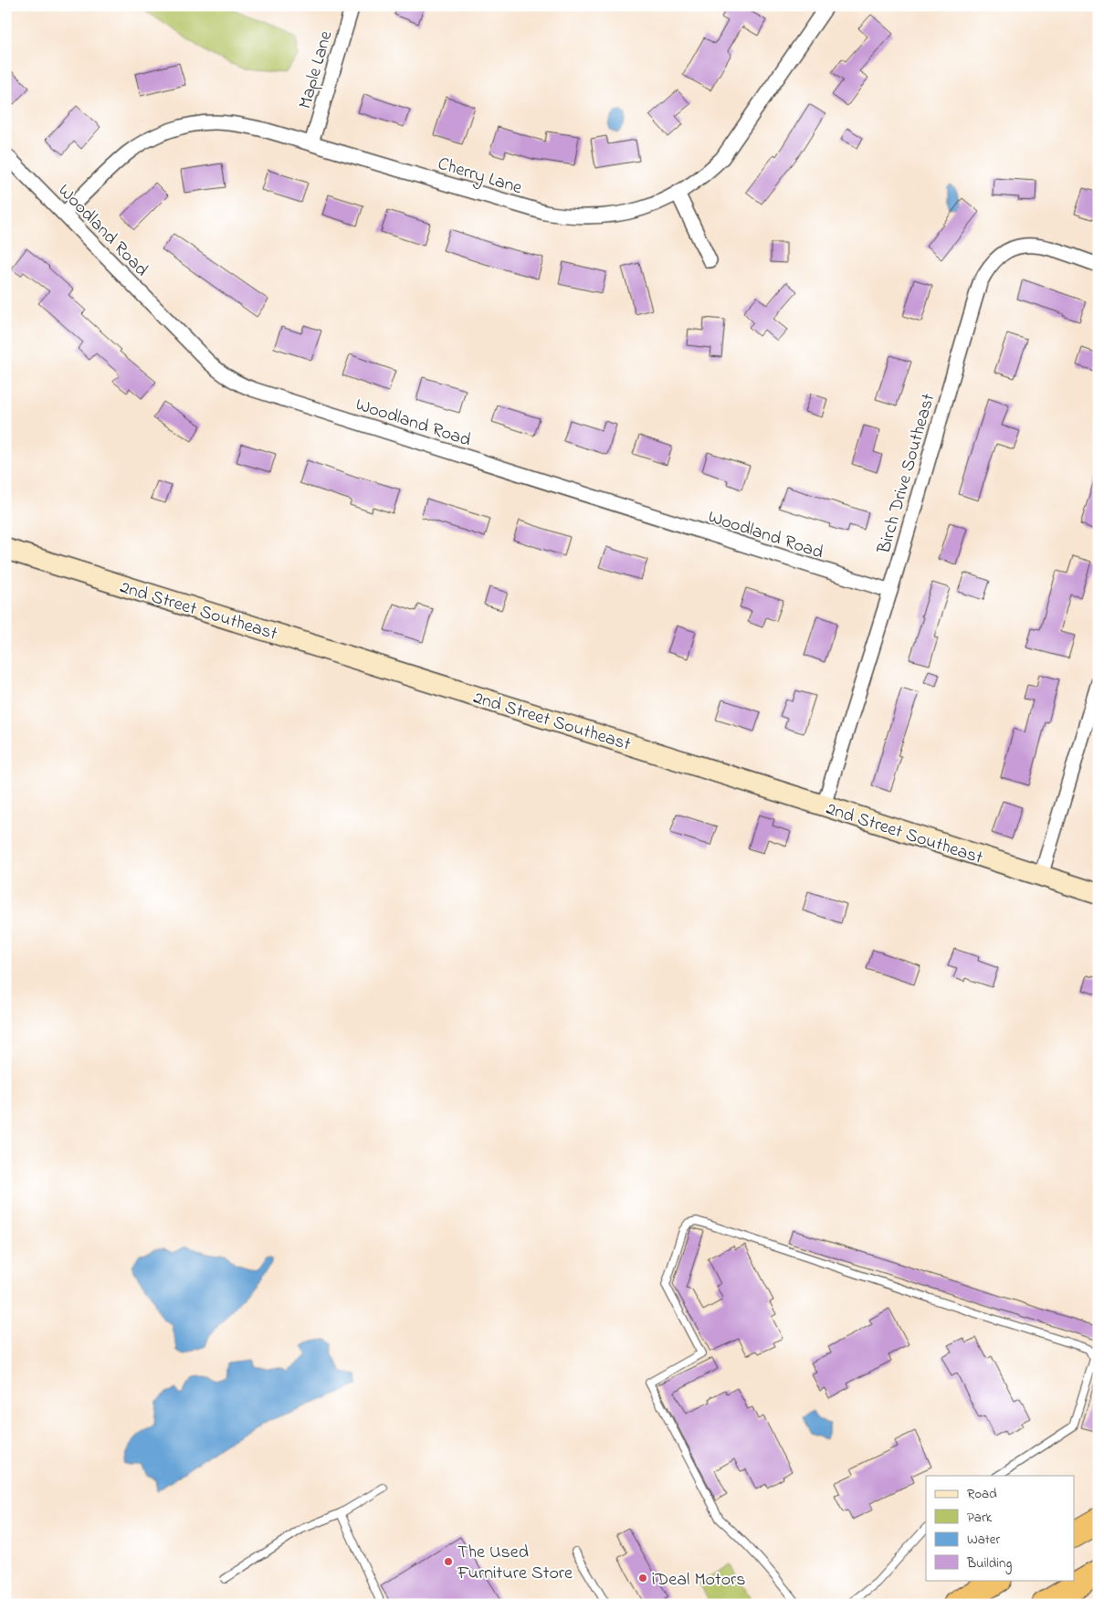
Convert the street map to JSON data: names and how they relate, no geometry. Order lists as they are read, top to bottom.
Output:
{
  "streets": {
    "street": [
      "Maple Lane",
      "Cherry Lane",
      "Woodland Road",
      "Birch Drive Southeast",
      "2nd Street Southeast"
    ]
  },
  "crossings": [
    ["Maple Lane", "Cherry Lane"],
    ["Cherry Lane", "Woodland Road"],
    ["Woodland Road", "Birch Drive Southeast"],
    ["Birch Drive Southeast", "2nd Street Southeast"]
  ],
  "places": ["The Used Furniture Store", "iDeal Motors"],
  "legend": [
    "Road",
    "Park",
    "Water",
    "Building"
  ]
}
